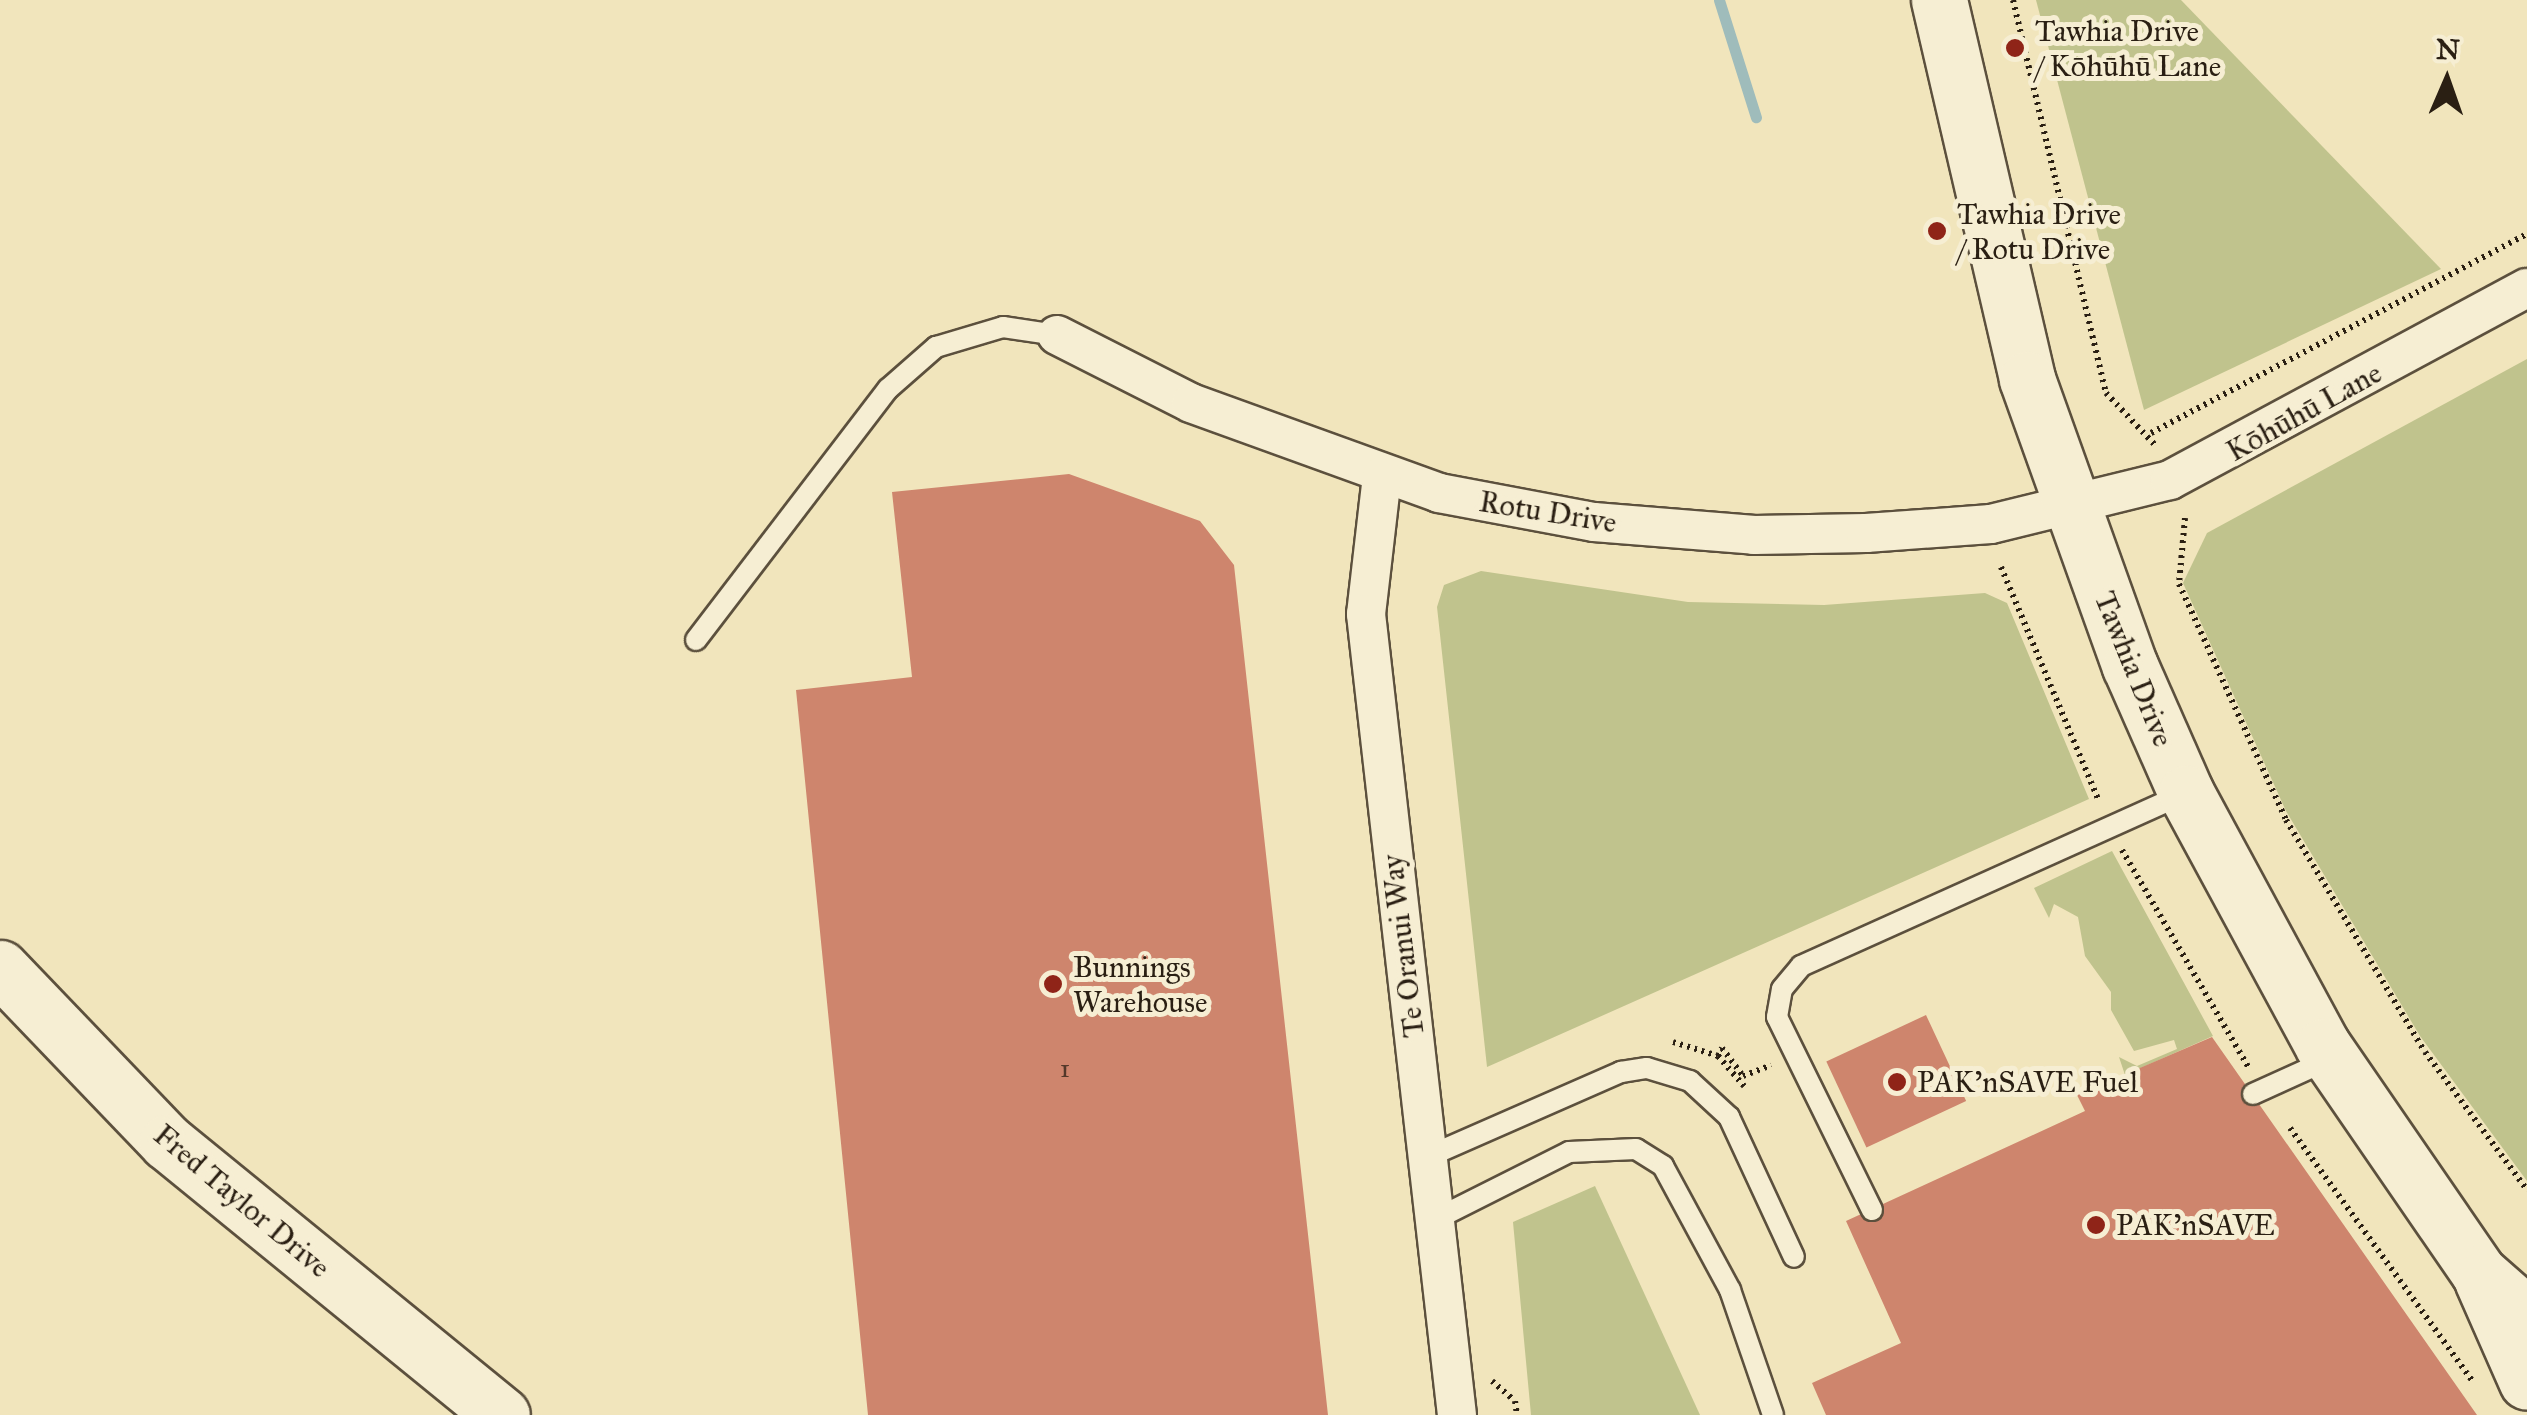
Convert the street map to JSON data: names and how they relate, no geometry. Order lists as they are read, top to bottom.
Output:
{
  "streets": {
    "street": [
      "Kōhūhū Lane",
      "Rotu Drive",
      "Tawhia Drive",
      "Te Oranui Way",
      "Fred Taylor Drive"
    ]
  },
  "crossings": [
    ["Kōhūhū Lane", "Rotu Drive"],
    ["Kōhūhū Lane", "Tawhia Drive"],
    ["Rotu Drive", "Tawhia Drive"],
    ["Rotu Drive", "Te Oranui Way"]
  ],
  "places": [
    "Tawhia Drive / Kōhūhū Lane",
    "Tawhia Drive / Rotu Drive",
    "Bunnings Warehouse",
    "PAK'nSAVE Fuel",
    "PAK'nSAVE"
  ],
  "house_numbers": ["1"],
  "north": "top"
}
